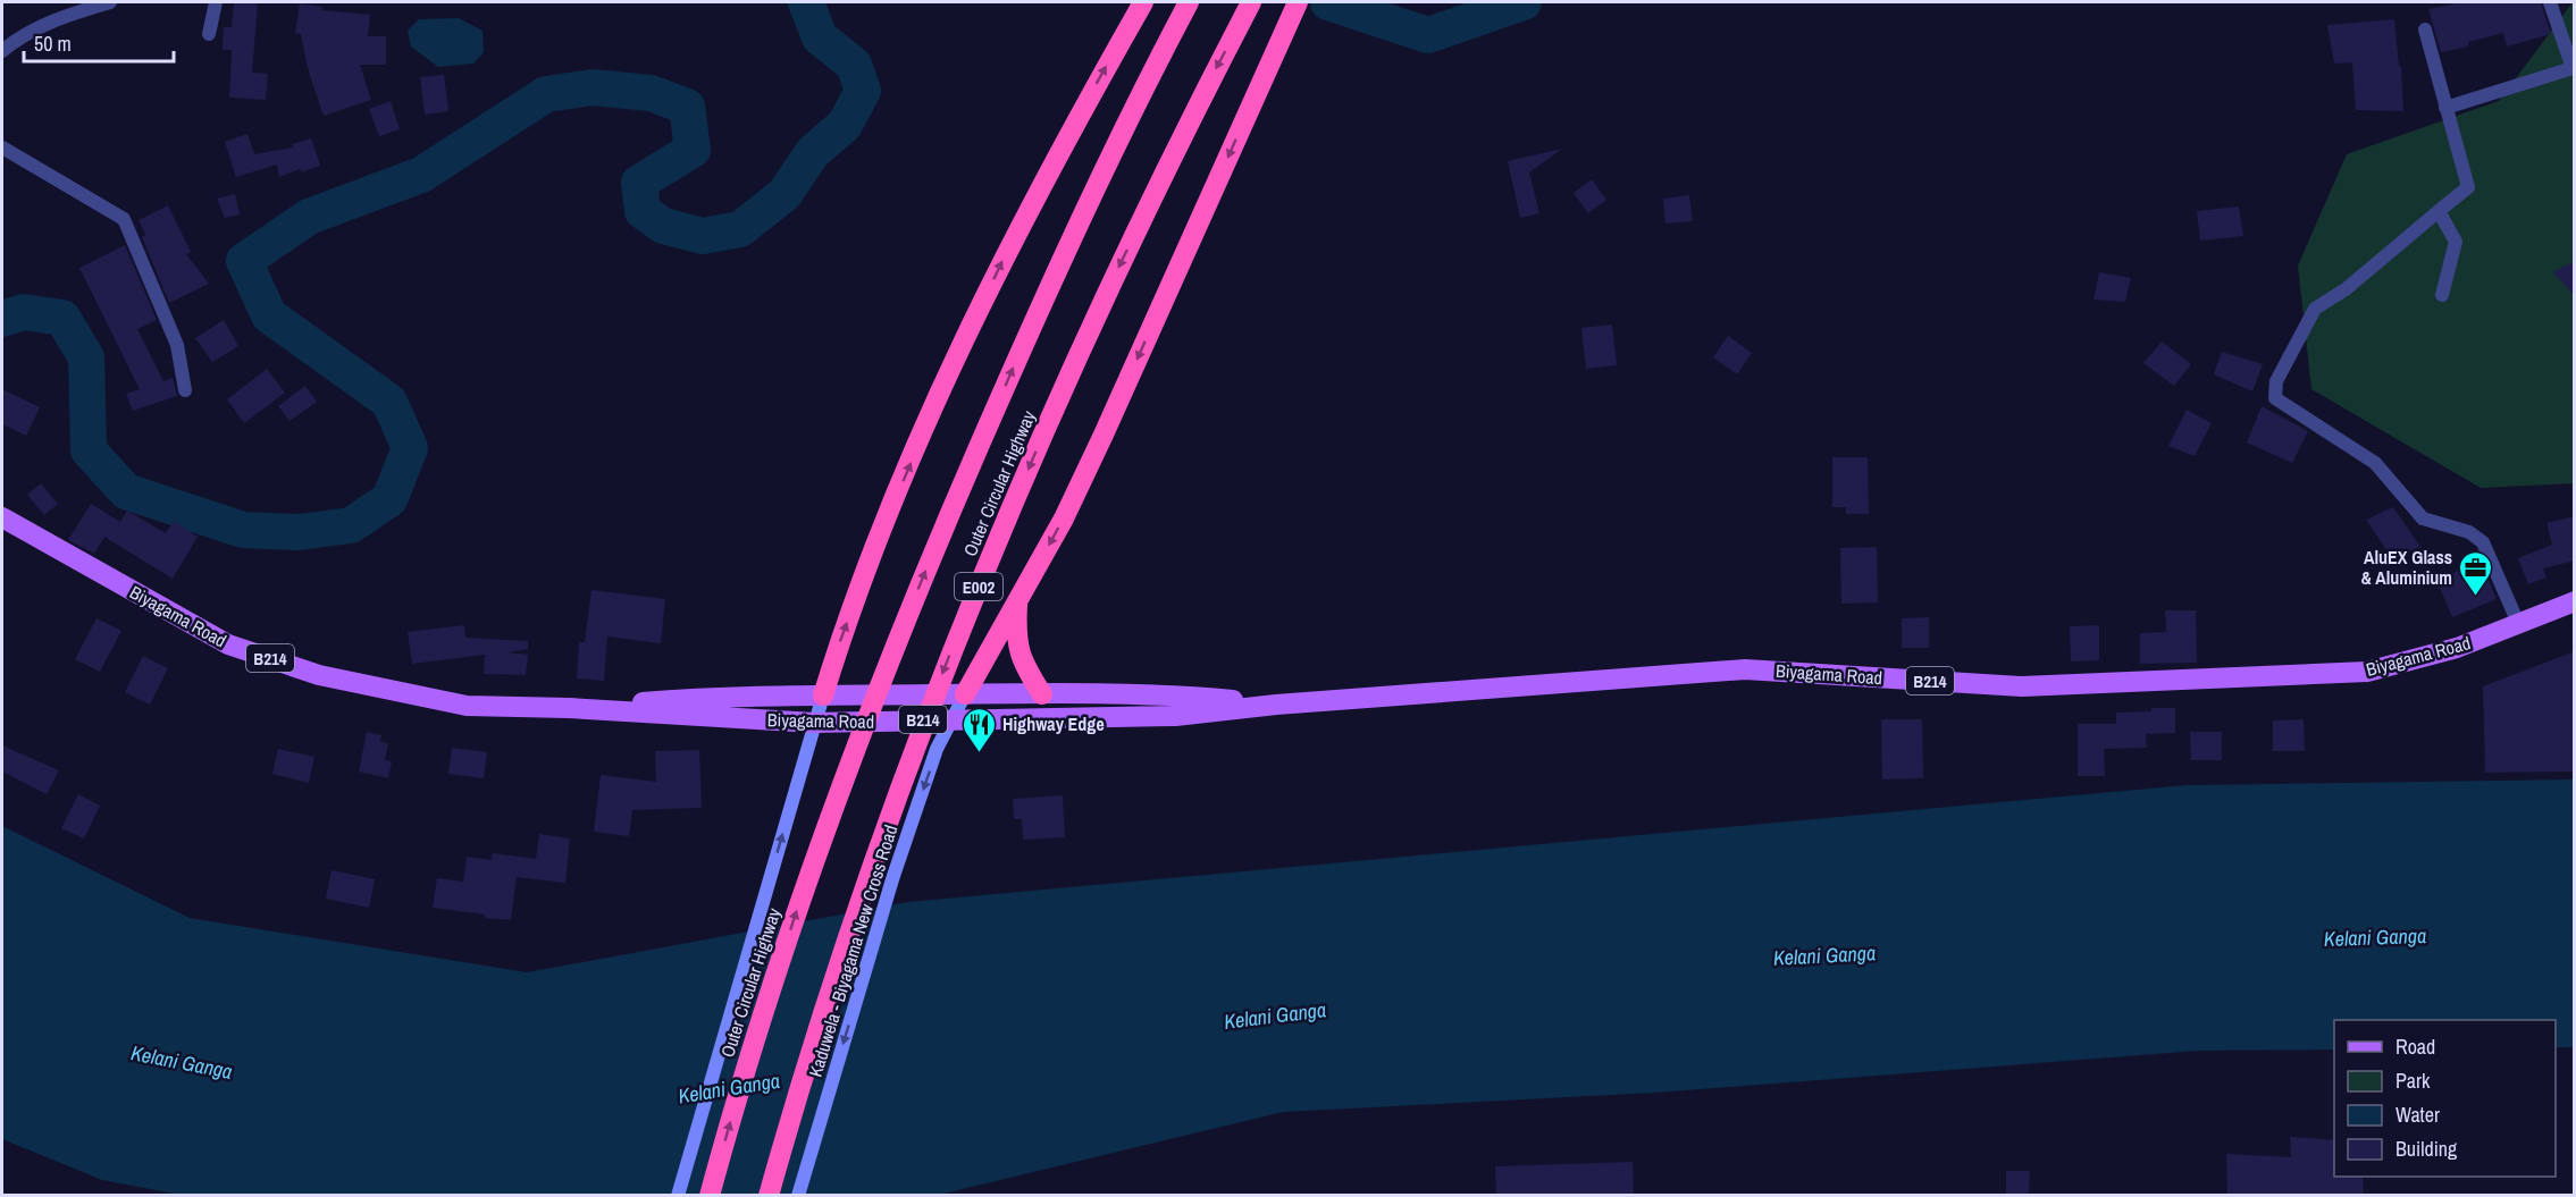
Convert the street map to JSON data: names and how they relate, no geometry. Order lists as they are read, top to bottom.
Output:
{
  "streets": {
    "highway": ["Outer Circular Highway", "E002"],
    "main road": ["Biyagama Road", "B214"],
    "street": ["Kaduwela - Biyagama New Cross Road"]
  },
  "crossings": [
    ["Biyagama Road", "Kaduwela - Biyagama New Cross Road"]
  ],
  "water": ["Kelani Ganga"],
  "places": {
    "office": ["AluEX Glass & Aluminium"],
    "restaurant": ["Highway Edge"]
  },
  "legend": [
    "Road",
    "Park",
    "Water",
    "Building"
  ],
  "scale_bar": "50 m"
}
